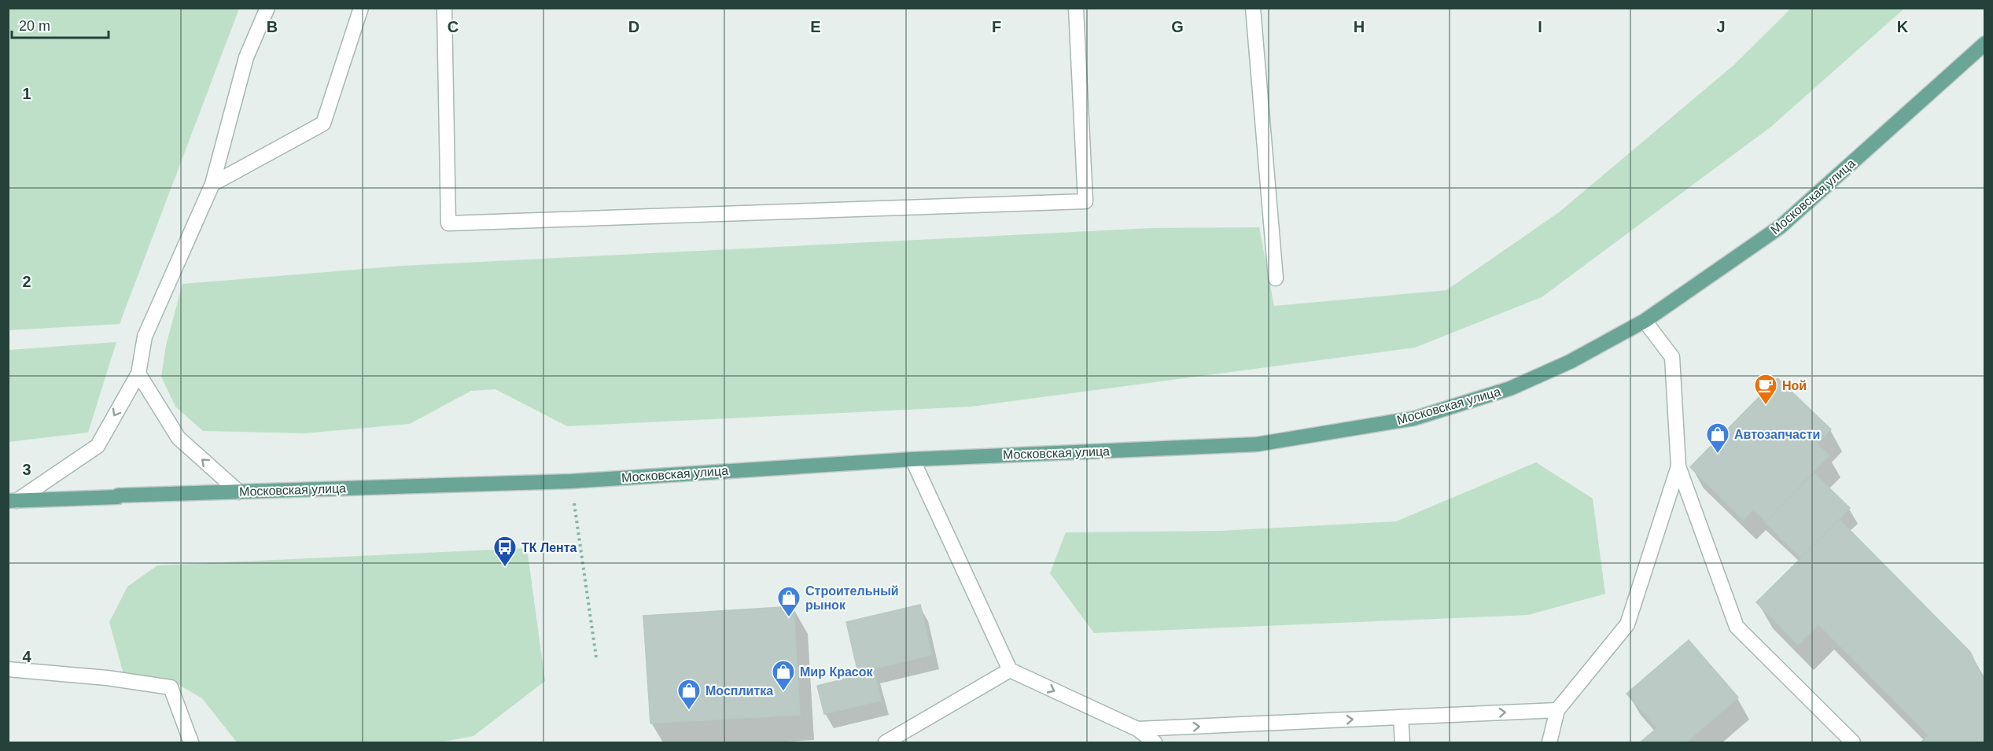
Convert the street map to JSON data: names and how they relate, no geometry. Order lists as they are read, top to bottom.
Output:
{
  "streets": {
    "main road": ["Московская улица"]
  },
  "places": {
    "cafe": ["Ной"],
    "shop": [
      "Автозапчасти",
      "Строительный рынок",
      "Мир Красок",
      "Мосплитка"
    ],
    "bus stop": ["ТК Лента"]
  },
  "scale_bar": "20 m",
  "grid": {
    "columns": [
      "B",
      "C",
      "D",
      "E",
      "F",
      "G",
      "H",
      "I",
      "J",
      "K"
    ],
    "rows": [
      "1",
      "2",
      "3",
      "4"
    ]
  }
}
